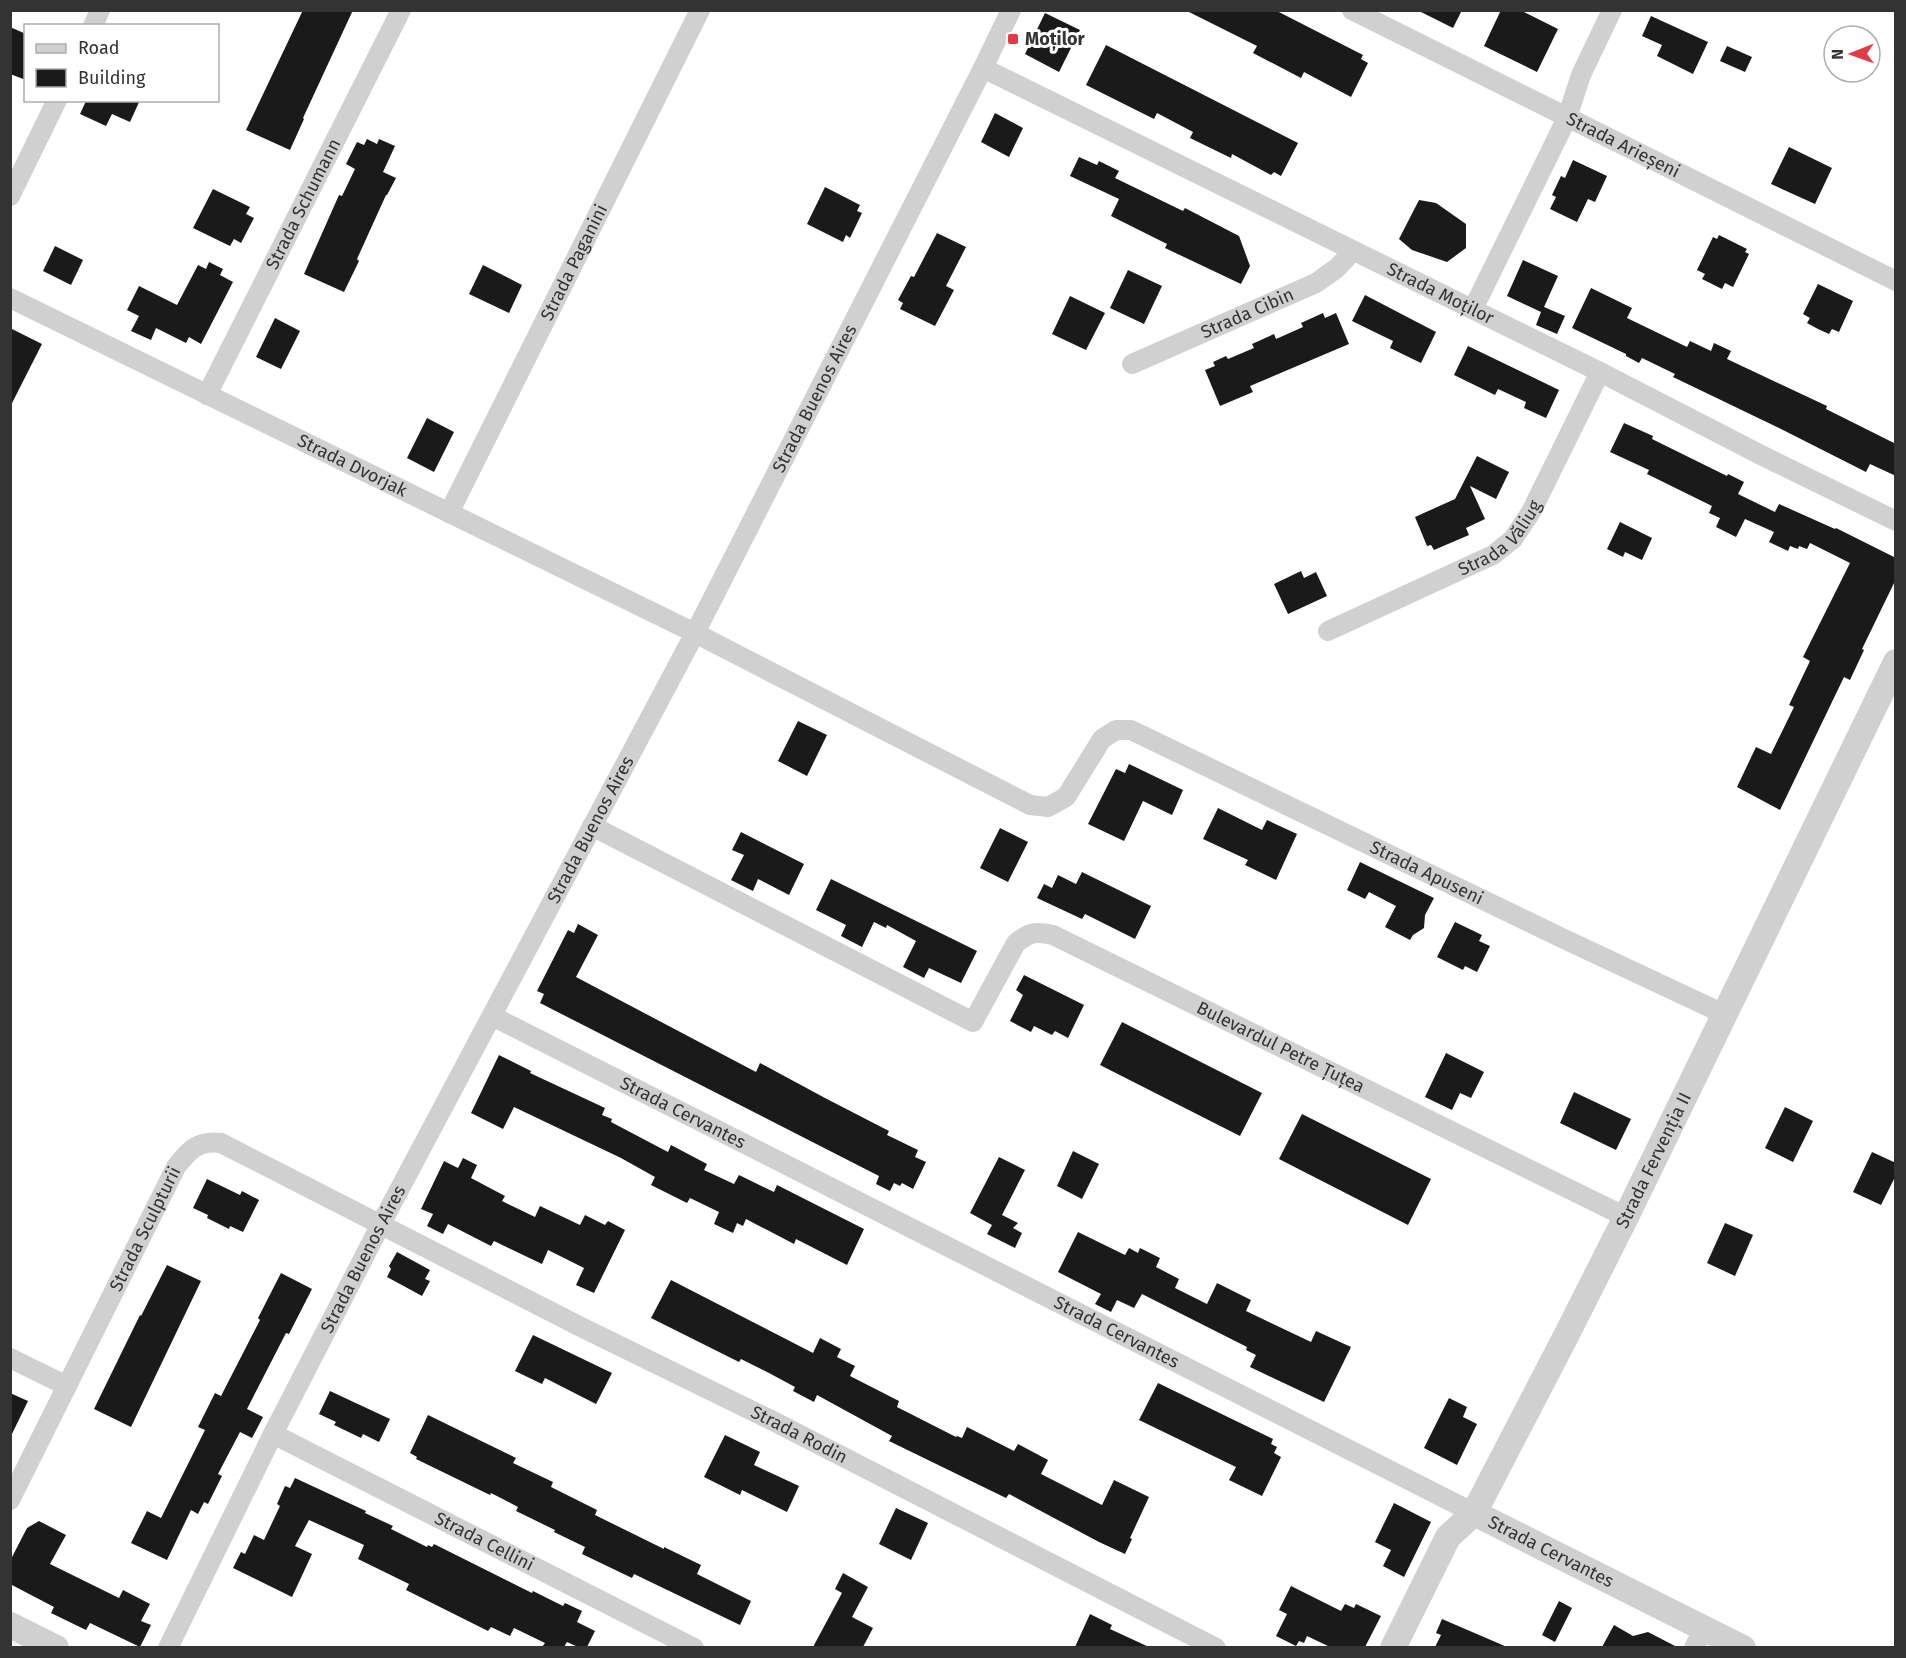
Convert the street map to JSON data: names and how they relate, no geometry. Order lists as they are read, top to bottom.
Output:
{
  "streets": {
    "street": [
      "Strada Arieșeni",
      "Strada Schumann",
      "Strada Paganini",
      "Strada Moților",
      "Strada Cibin",
      "Strada Buenos Aires",
      "Strada Dvorjak",
      "Strada Văliug",
      "Strada Apuseni",
      "Bulevardul Petre Țuțea",
      "Strada Cervantes",
      "Strada Fervenția II",
      "Strada Sculpturii",
      "Strada Rodin",
      "Strada Cellini"
    ]
  },
  "crossings": [
    ["Strada Schumann", "Strada Dvorjak"],
    ["Strada Paganini", "Strada Dvorjak"],
    ["Strada Moților", "Strada Cibin"],
    ["Strada Moților", "Strada Buenos Aires"],
    ["Strada Moților", "Strada Văliug"],
    ["Strada Buenos Aires", "Strada Dvorjak"],
    ["Strada Buenos Aires", "Bulevardul Petre Țuțea"],
    ["Strada Buenos Aires", "Strada Cervantes"],
    ["Strada Buenos Aires", "Strada Sculpturii"],
    ["Strada Buenos Aires", "Strada Rodin"],
    ["Strada Buenos Aires", "Strada Cellini"],
    ["Strada Dvorjak", "Strada Apuseni"],
    ["Strada Apuseni", "Strada Fervenția II"],
    ["Bulevardul Petre Țuțea", "Strada Fervenția II"],
    ["Strada Cervantes", "Strada Fervenția II"],
    ["Strada Sculpturii", "Strada Rodin"]
  ],
  "places": {
    "transit": ["Moților"]
  },
  "legend": ["Road", "Building"],
  "north": "left"
}
